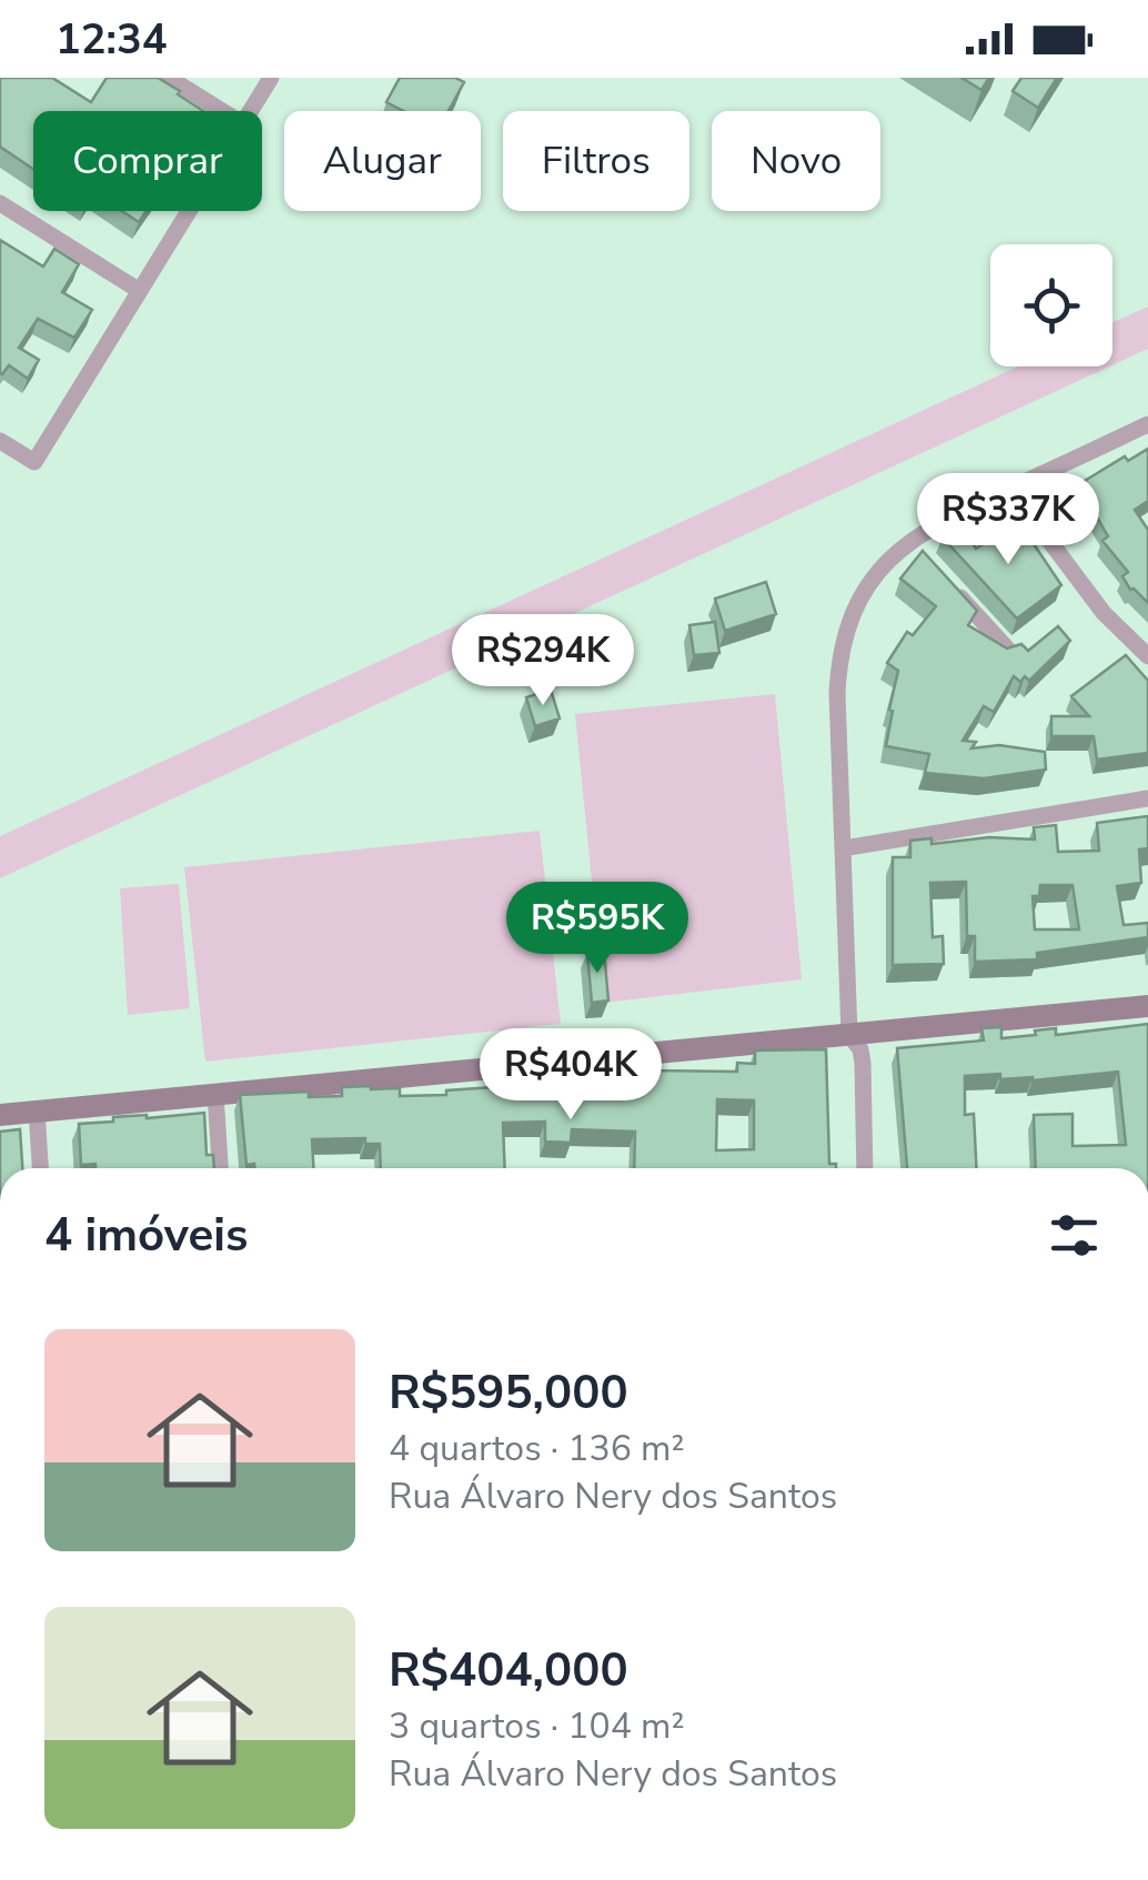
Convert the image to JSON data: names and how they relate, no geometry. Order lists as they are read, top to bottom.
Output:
{
  "page": {
    "status": "12:34",
    "chip": [
      "Comprar",
      "Alugar",
      "Filtros",
      "Novo"
    ],
    "price": [
      "R$337K",
      "R$294K",
      "R$595K",
      "R$404K"
    ],
    "heading": "4 imóveis",
    "list": [
      {
        "name": "R$595,000",
        "note": "4 quartos · 136 m² · Rua Álvaro Nery dos Santos"
      },
      {
        "name": "R$404,000",
        "note": "3 quartos · 104 m² · Rua Álvaro Nery dos Santos"
      }
    ]
  }
}
